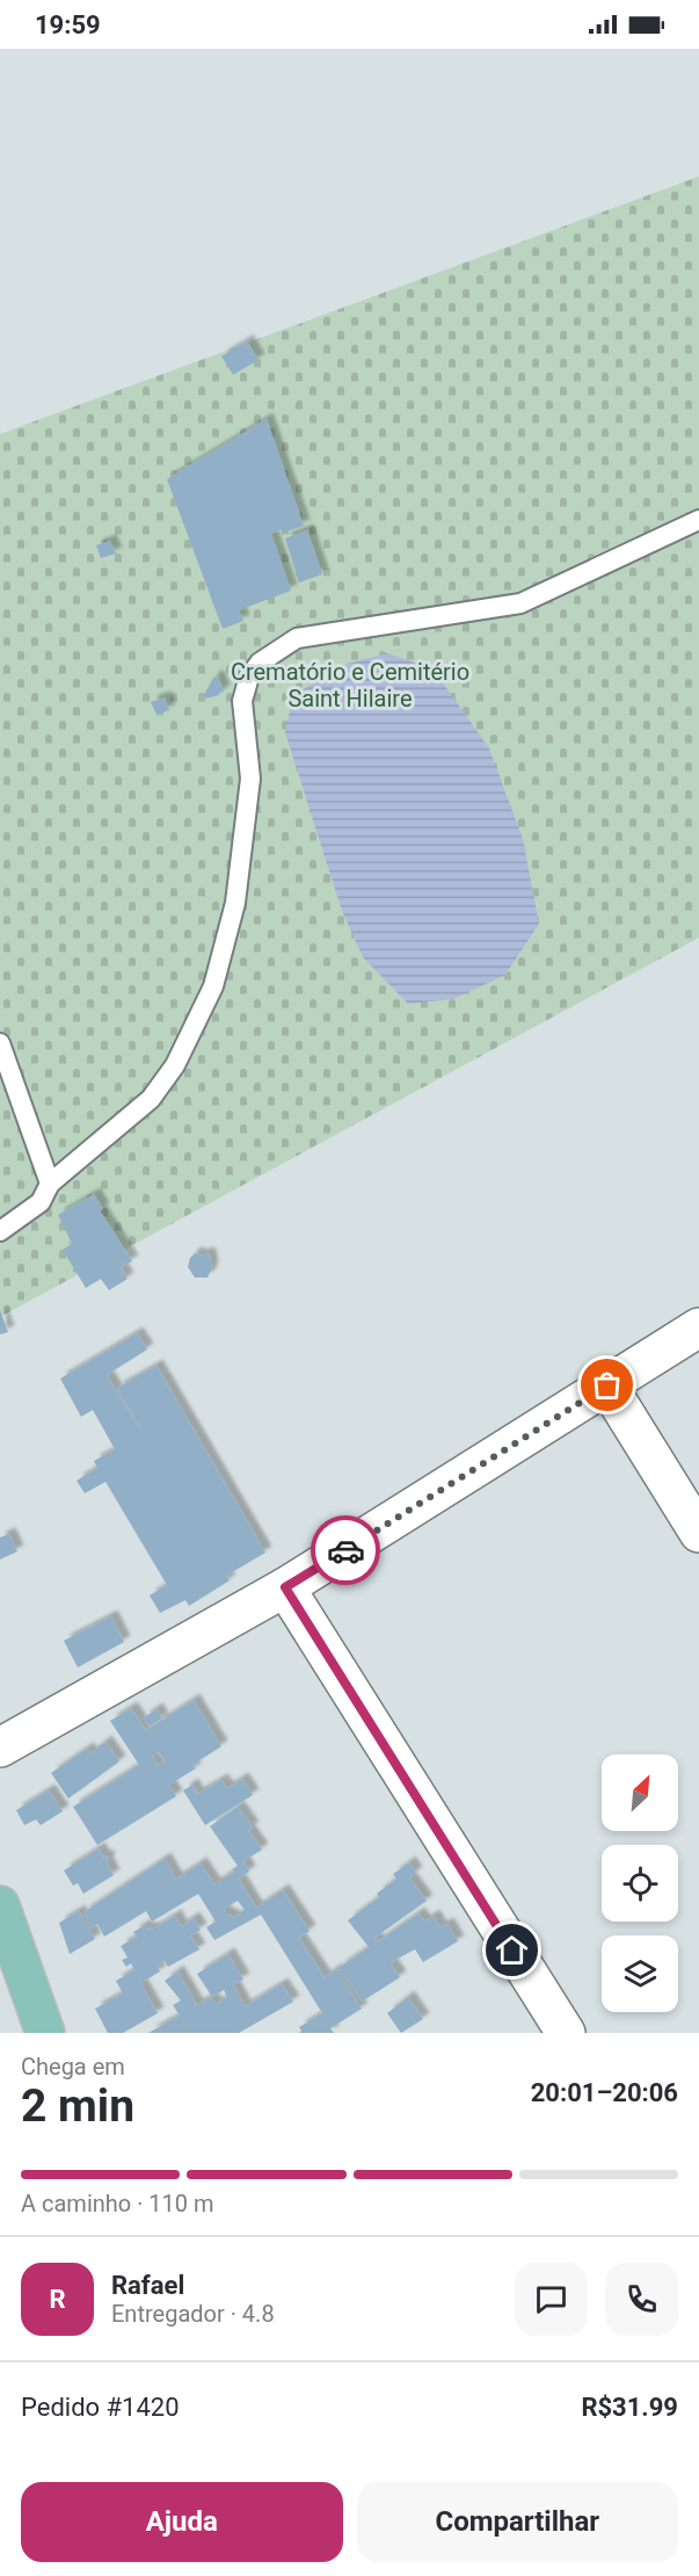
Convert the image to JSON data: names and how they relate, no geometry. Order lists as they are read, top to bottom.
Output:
{
  "parks": ["Crematório e Cemitério Saint Hilaire"],
  "north": "top right",
  "page": {
    "status": "19:59",
    "heading": ["2 min", "Chega em", "20:01–20:06"],
    "panel": [
      "Rafael",
      "Entregador · 4.8",
      "Pedido #1420",
      "R$31.99"
    ],
    "bar": "A caminho · 110 m",
    "round": "R",
    "buttons": ["Ajuda", "Compartilhar"]
  }
}
